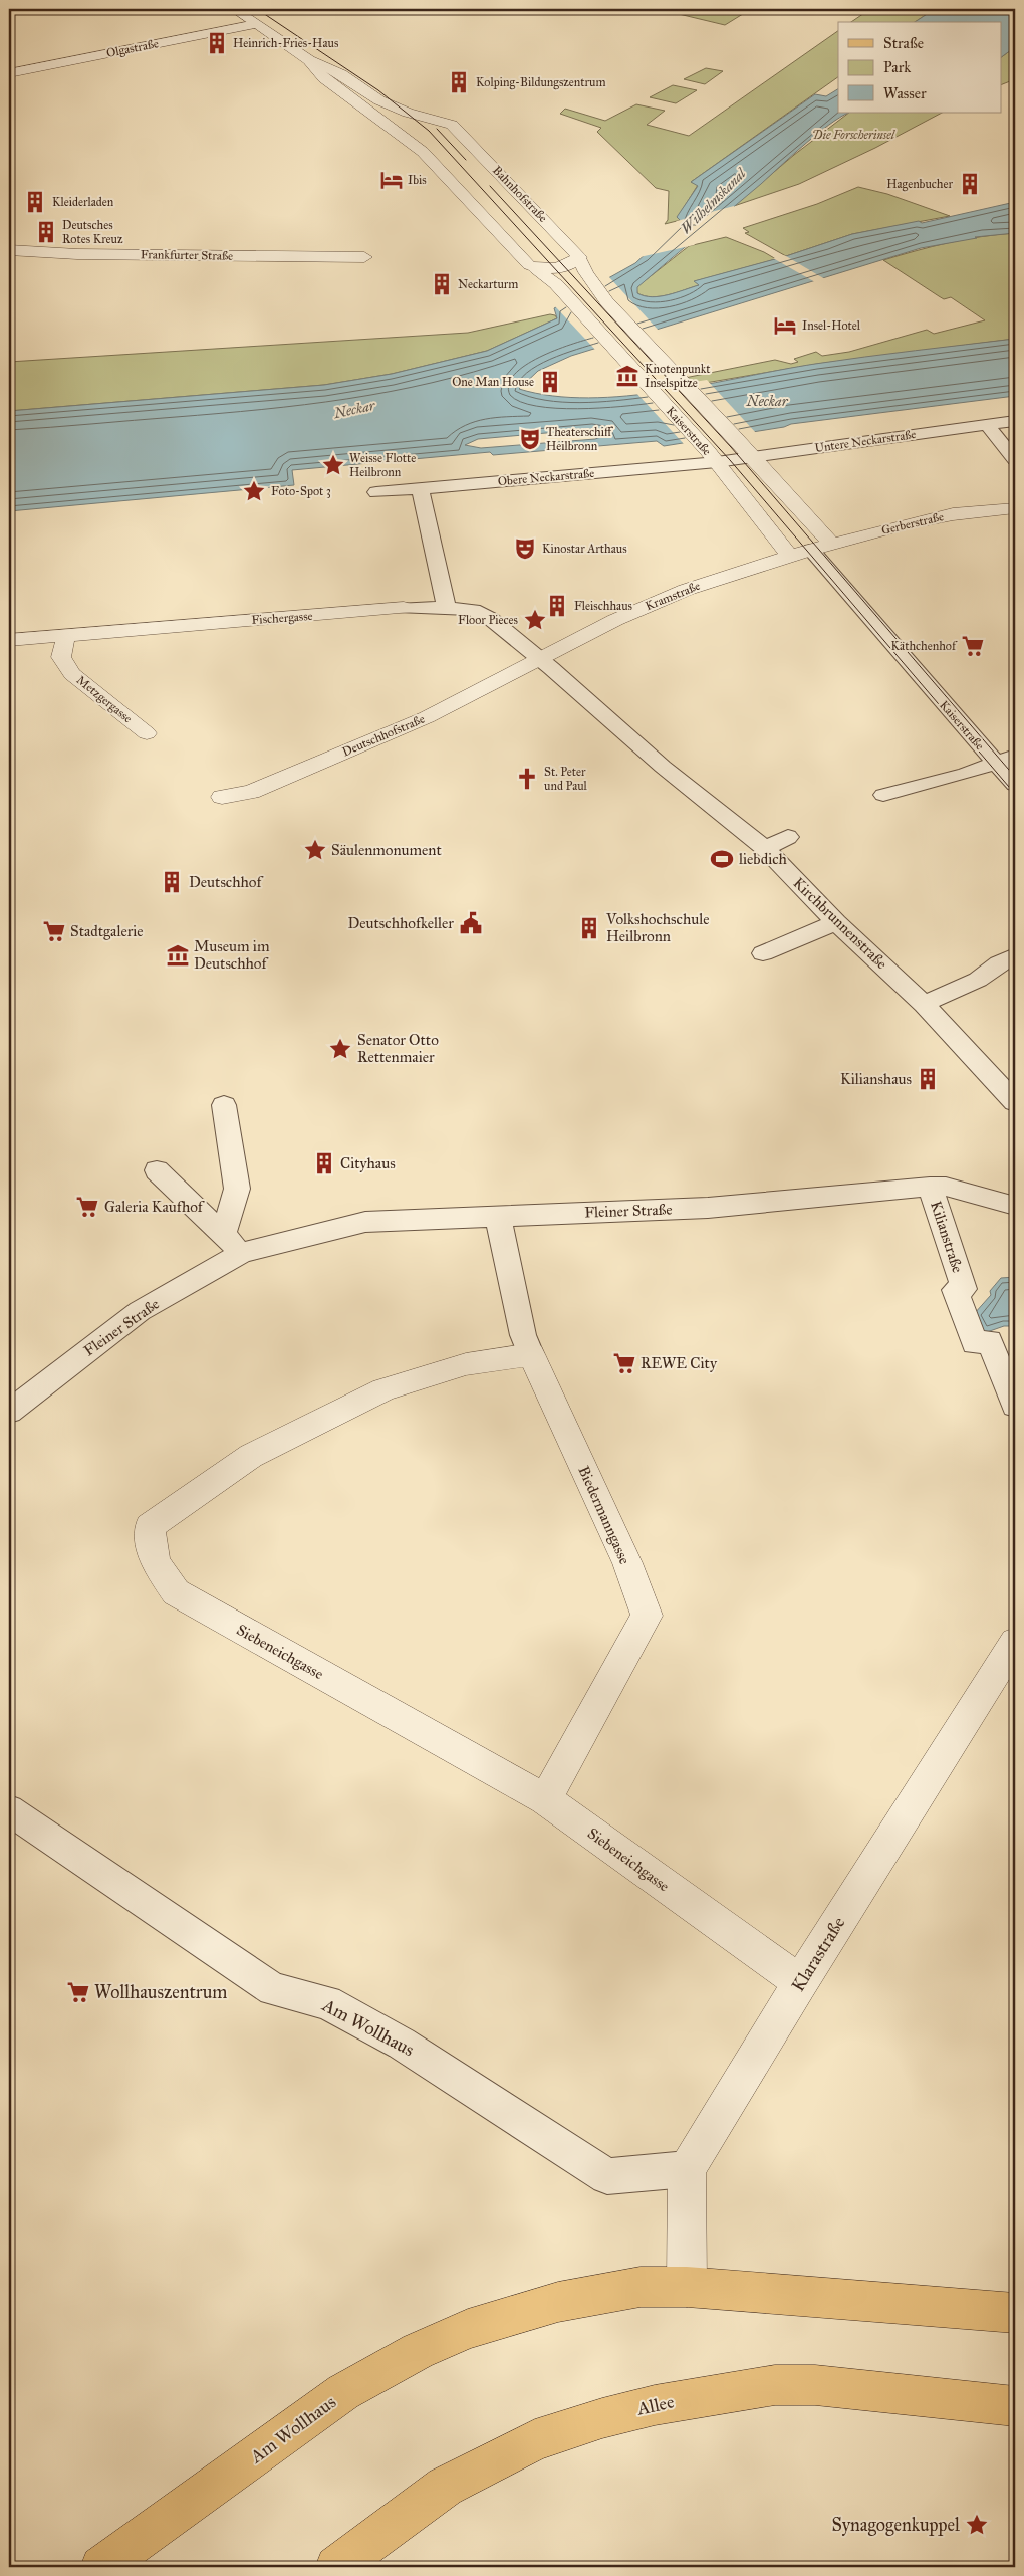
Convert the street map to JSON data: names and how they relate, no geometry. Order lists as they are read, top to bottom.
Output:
{
  "streets": {
    "main road": ["Am Wollhaus", "Allee"],
    "street": [
      "Olgastraße",
      "Bahnhofstraße",
      "Frankfurter Straße",
      "Kaiserstraße",
      "Untere Neckarstraße",
      "Obere Neckarstraße",
      "Gerberstraße",
      "Kramstraße",
      "Fischergasse",
      "Metzgergasse",
      "Deutschhofstraße",
      "Kirchbrunnenstraße",
      "Fleiner Straße",
      "Kilianstraße",
      "Biedermanngasse",
      "Siebeneichgasse",
      "Klarastraße"
    ]
  },
  "crossings": [
    ["Olgastraße", "Bahnhofstraße"],
    ["Bahnhofstraße", "Kaiserstraße"],
    ["Kaiserstraße", "Untere Neckarstraße"],
    ["Kaiserstraße", "Obere Neckarstraße"],
    ["Kaiserstraße", "Gerberstraße"],
    ["Kaiserstraße", "Kramstraße"],
    ["Untere Neckarstraße", "Obere Neckarstraße"],
    ["Gerberstraße", "Kramstraße"],
    ["Kramstraße", "Fischergasse"],
    ["Kramstraße", "Deutschhofstraße"],
    ["Kramstraße", "Kirchbrunnenstraße"],
    ["Fischergasse", "Metzgergasse"],
    ["Fischergasse", "Deutschhofstraße"],
    ["Fischergasse", "Kirchbrunnenstraße"],
    ["Deutschhofstraße", "Kirchbrunnenstraße"],
    ["Fleiner Straße", "Kilianstraße"],
    ["Fleiner Straße", "Biedermanngasse"],
    ["Biedermanngasse", "Siebeneichgasse"],
    ["Siebeneichgasse", "Klarastraße"],
    ["Klarastraße", "Am Wollhaus"]
  ],
  "water": ["Wilhelmskanal", "Neckar"],
  "parks": ["Die Forscherinsel"],
  "places": {
    "building": [
      "Heinrich-Fries-Haus",
      "Kolping-Bildungszentrum",
      "Hagenbucher",
      "Kleiderladen",
      "Deutsches Rotes Kreuz",
      "Neckarturm",
      "One Man House",
      "Fleischhaus",
      "Deutschhof",
      "Volkshochschule Heilbronn",
      "Kilianshaus",
      "Cityhaus"
    ],
    "hotel": ["Ibis", "Insel-Hotel"],
    "museum": ["Knotenpunkt Inselspitze", "Museum im Deutschhof"],
    "theatre": ["Theaterschiff Heilbronn", "Kinostar Arthaus"],
    "place": [
      "Weisse Flotte Heilbronn",
      "Foto-Spot 3",
      "Floor Pieces",
      "Säulenmonument",
      "Senator Otto Rettenmaier",
      "Synagogenkuppel"
    ],
    "supermarket": [
      "Käthchenhof",
      "Stadtgalerie",
      "Galeria Kaufhof",
      "REWE City",
      "Wollhauszentrum"
    ],
    "church": ["St. Peter und Paul"],
    "sports": ["liebdich"],
    "public building": ["Deutschhofkeller"]
  },
  "legend": ["Straße", "Park", "Wasser"]
}
